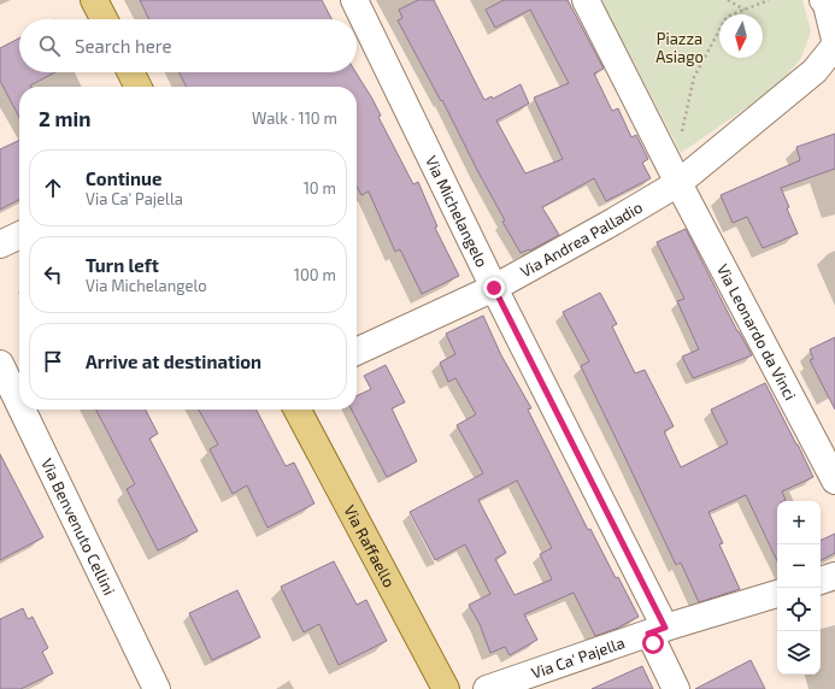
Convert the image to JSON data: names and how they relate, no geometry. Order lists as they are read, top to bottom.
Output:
{
  "streets": {
    "main road": ["Via Raffaello"],
    "street": [
      "Via Michelangelo",
      "Via Andrea Palladio",
      "Via Leonardo da Vinci",
      "Via Benvenuto Cellini",
      "Via Ca' Pajella"
    ]
  },
  "crossings": [
    ["Via Michelangelo", "Via Andrea Palladio"],
    ["Via Michelangelo", "Via Ca' Pajella"],
    ["Via Andrea Palladio", "Via Leonardo da Vinci"]
  ],
  "parks": ["Piazza Asiago"],
  "north": "bottom",
  "page": {
    "search": "Search here",
    "heading": ["2 min", "Walk · 110 m"],
    "list": [
      ["Continue", "Via Ca' Pajella", "10 m"],
      ["Turn left", "Via Michelangelo", "100 m"],
      "Arrive at destination"
    ],
    "map_buttons": ["+", "−"]
  }
}
